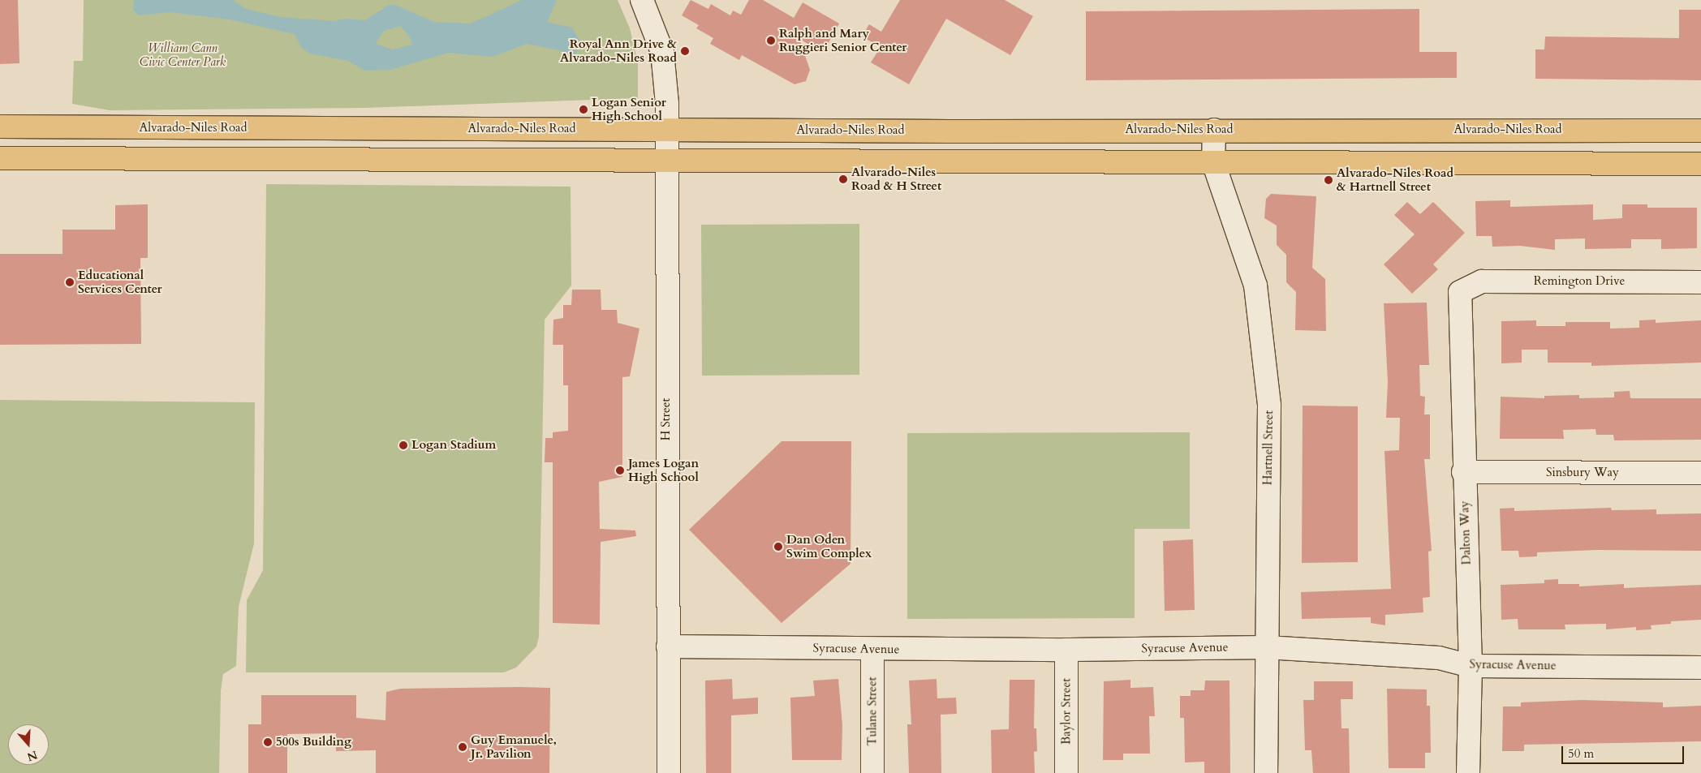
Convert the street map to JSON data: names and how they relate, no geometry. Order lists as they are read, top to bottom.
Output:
{
  "streets": {
    "main road": ["Alvarado-Niles Road"],
    "street": [
      "Remington Drive",
      "H Street",
      "Hartnell Street",
      "Sinsbury Way",
      "Dalton Way",
      "Syracuse Avenue",
      "Tulane Street",
      "Baylor Street"
    ]
  },
  "crossings": [
    ["Alvarado-Niles Road", "H Street"],
    ["Alvarado-Niles Road", "Hartnell Street"],
    ["Remington Drive", "Dalton Way"],
    ["H Street", "Syracuse Avenue"],
    ["Hartnell Street", "Syracuse Avenue"],
    ["Sinsbury Way", "Dalton Way"],
    ["Dalton Way", "Syracuse Avenue"],
    ["Syracuse Avenue", "Tulane Street"],
    ["Syracuse Avenue", "Baylor Street"]
  ],
  "parks": ["William Cann Civic Center Park"],
  "places": [
    "Ralph and Mary Ruggieri Senior Center",
    "Royal Ann Drive & Alvarado-Niles Road",
    "Logan Senior High School",
    "Alvarado-Niles Road & H Street",
    "Alvarado-Niles Road & Hartnell Street",
    "Educational Services Center",
    "Logan Stadium",
    "James Logan High School",
    "Dan Oden Swim Complex",
    "500s Building",
    "Guy Emanuele, Jr. Pavilion"
  ],
  "scale_bar": "50 m",
  "north": "bottom"
}
